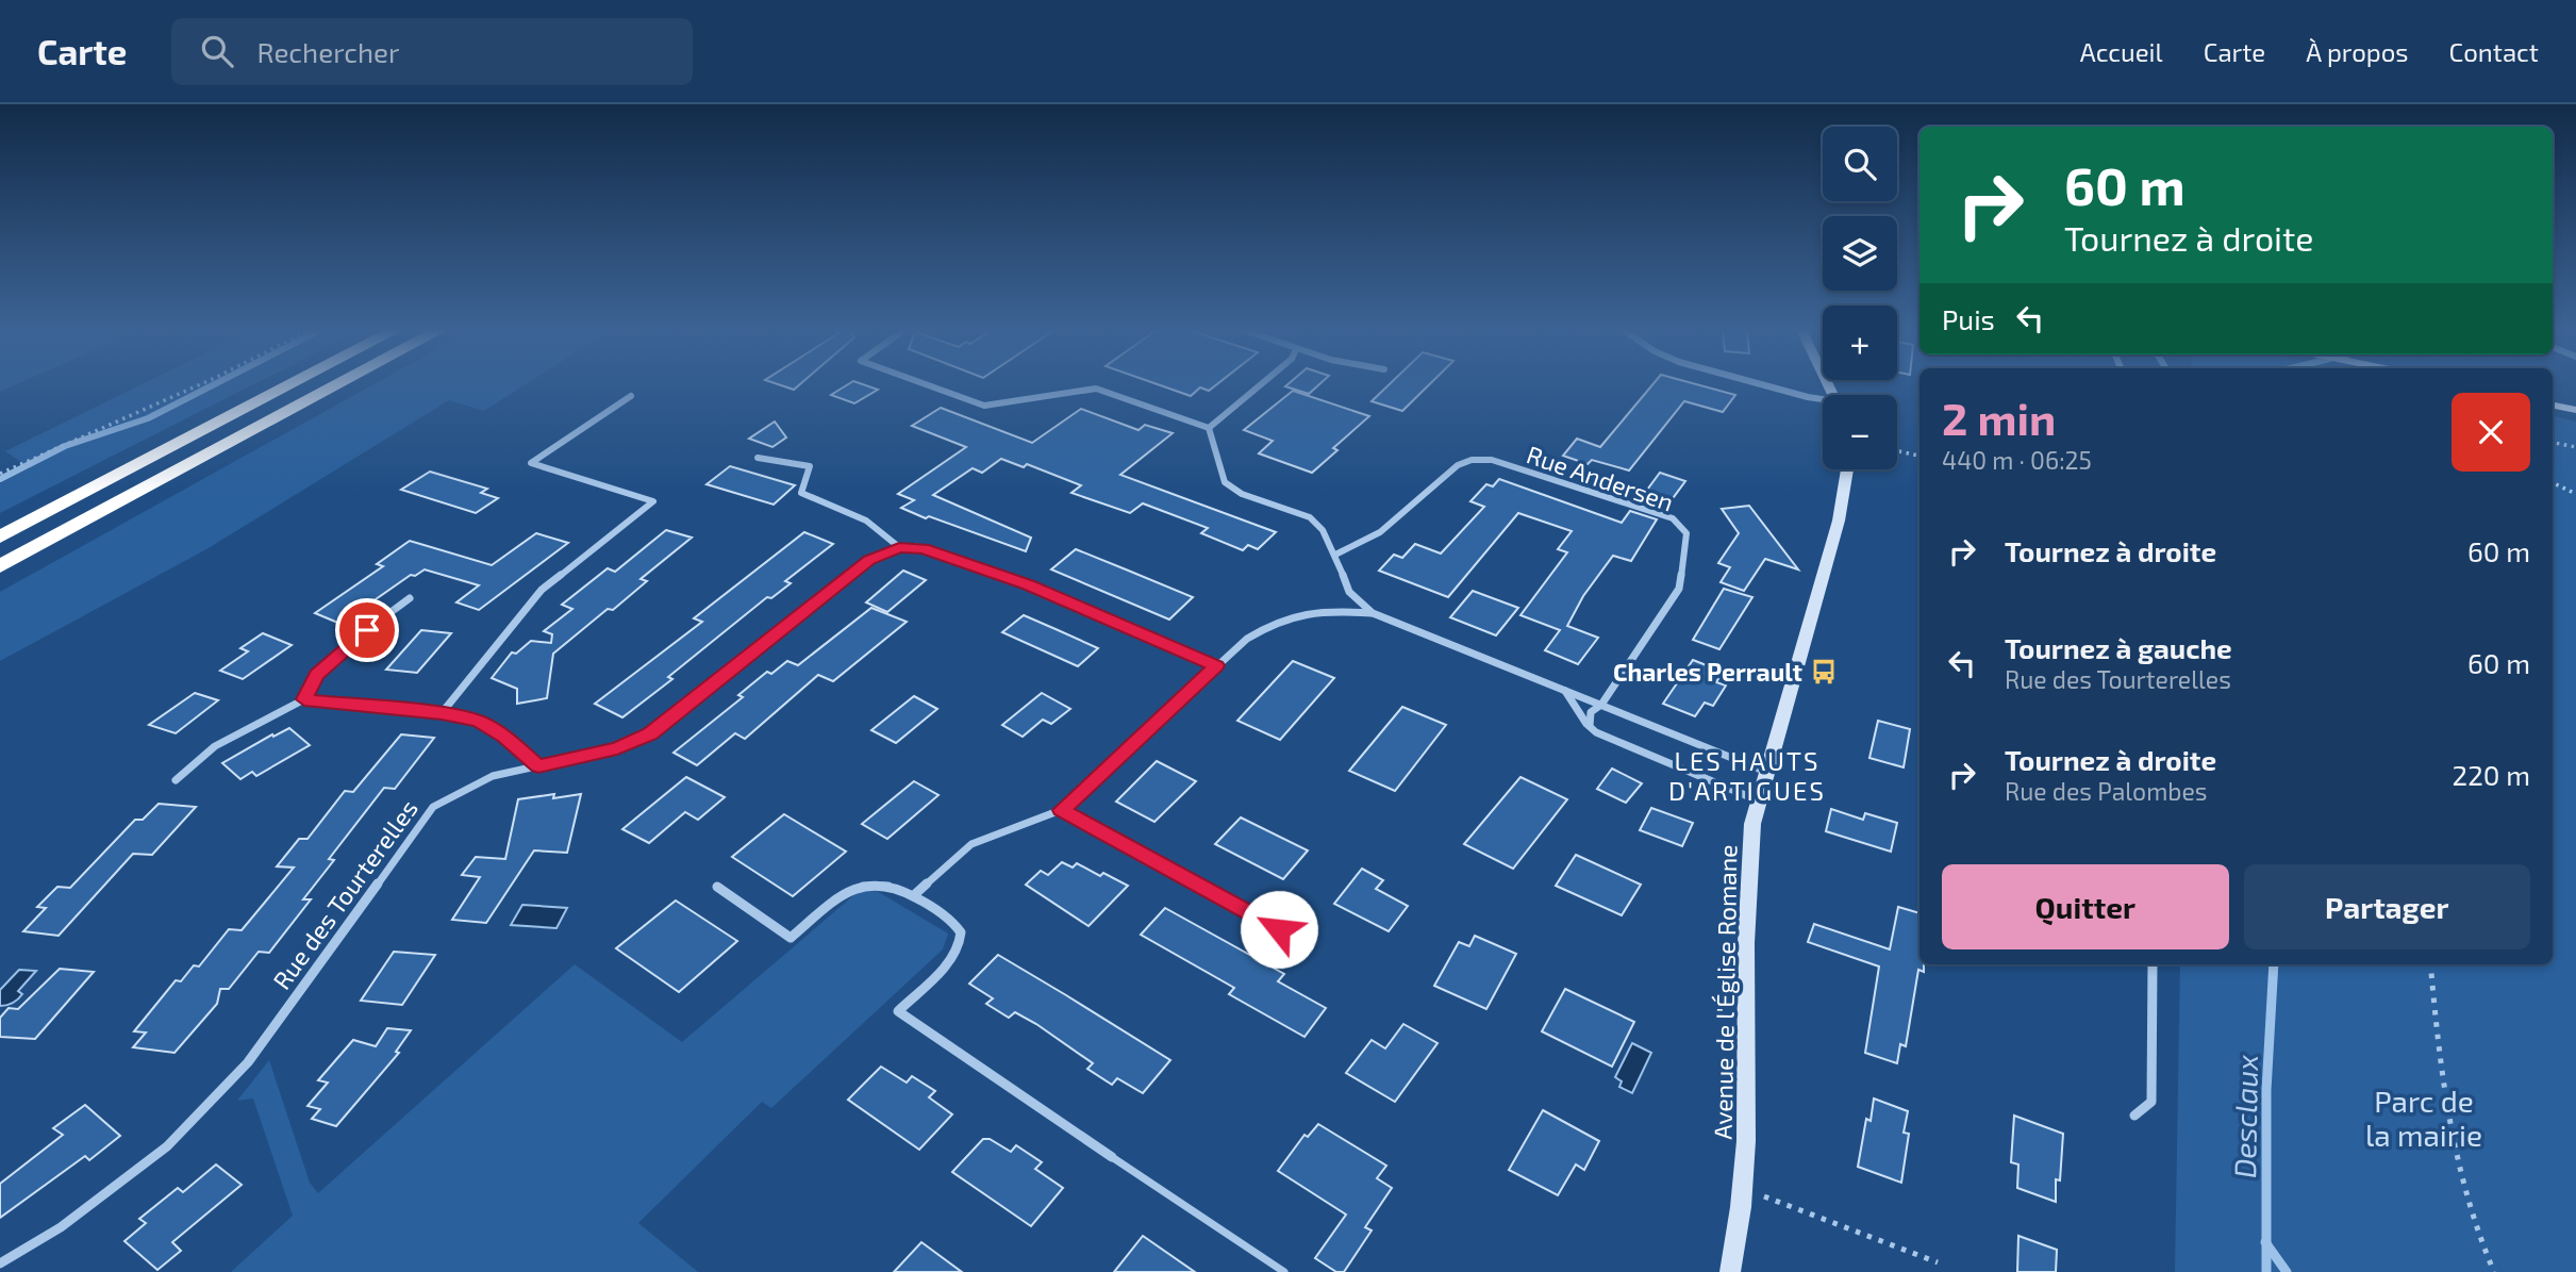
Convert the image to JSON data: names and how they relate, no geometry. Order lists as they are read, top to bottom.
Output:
{
  "streets": {
    "street": ["Rue Andersen", "Rue des Tourterelles", "Avenue de l'Église Romane"]
  },
  "districts": ["LES HAUTS D'ARTIGUES"],
  "water": ["Desclaux"],
  "parks": ["Parc de la mairie"],
  "places": {
    "bus stop": ["Charles Perrault"]
  },
  "page": {
    "header": "Carte",
    "search": "Rechercher",
    "nav": [
      "Accueil",
      "Carte",
      "À propos",
      "Contact"
    ],
    "map_buttons": ["+", "−"],
    "turn": ["60 m", "Tournez à droite"],
    "then": "Puis",
    "heading": ["2 min", "440 m · 06:25"],
    "list": [
      {
        "name": "Tournez à droite",
        "value": "60 m"
      },
      {
        "name": "Tournez à gauche",
        "note": "Rue des Tourterelles",
        "value": "60 m"
      },
      {
        "name": "Tournez à droite",
        "note": "Rue des Palombes",
        "value": "220 m"
      }
    ],
    "buttons": ["Quitter", "Partager"]
  }
}
